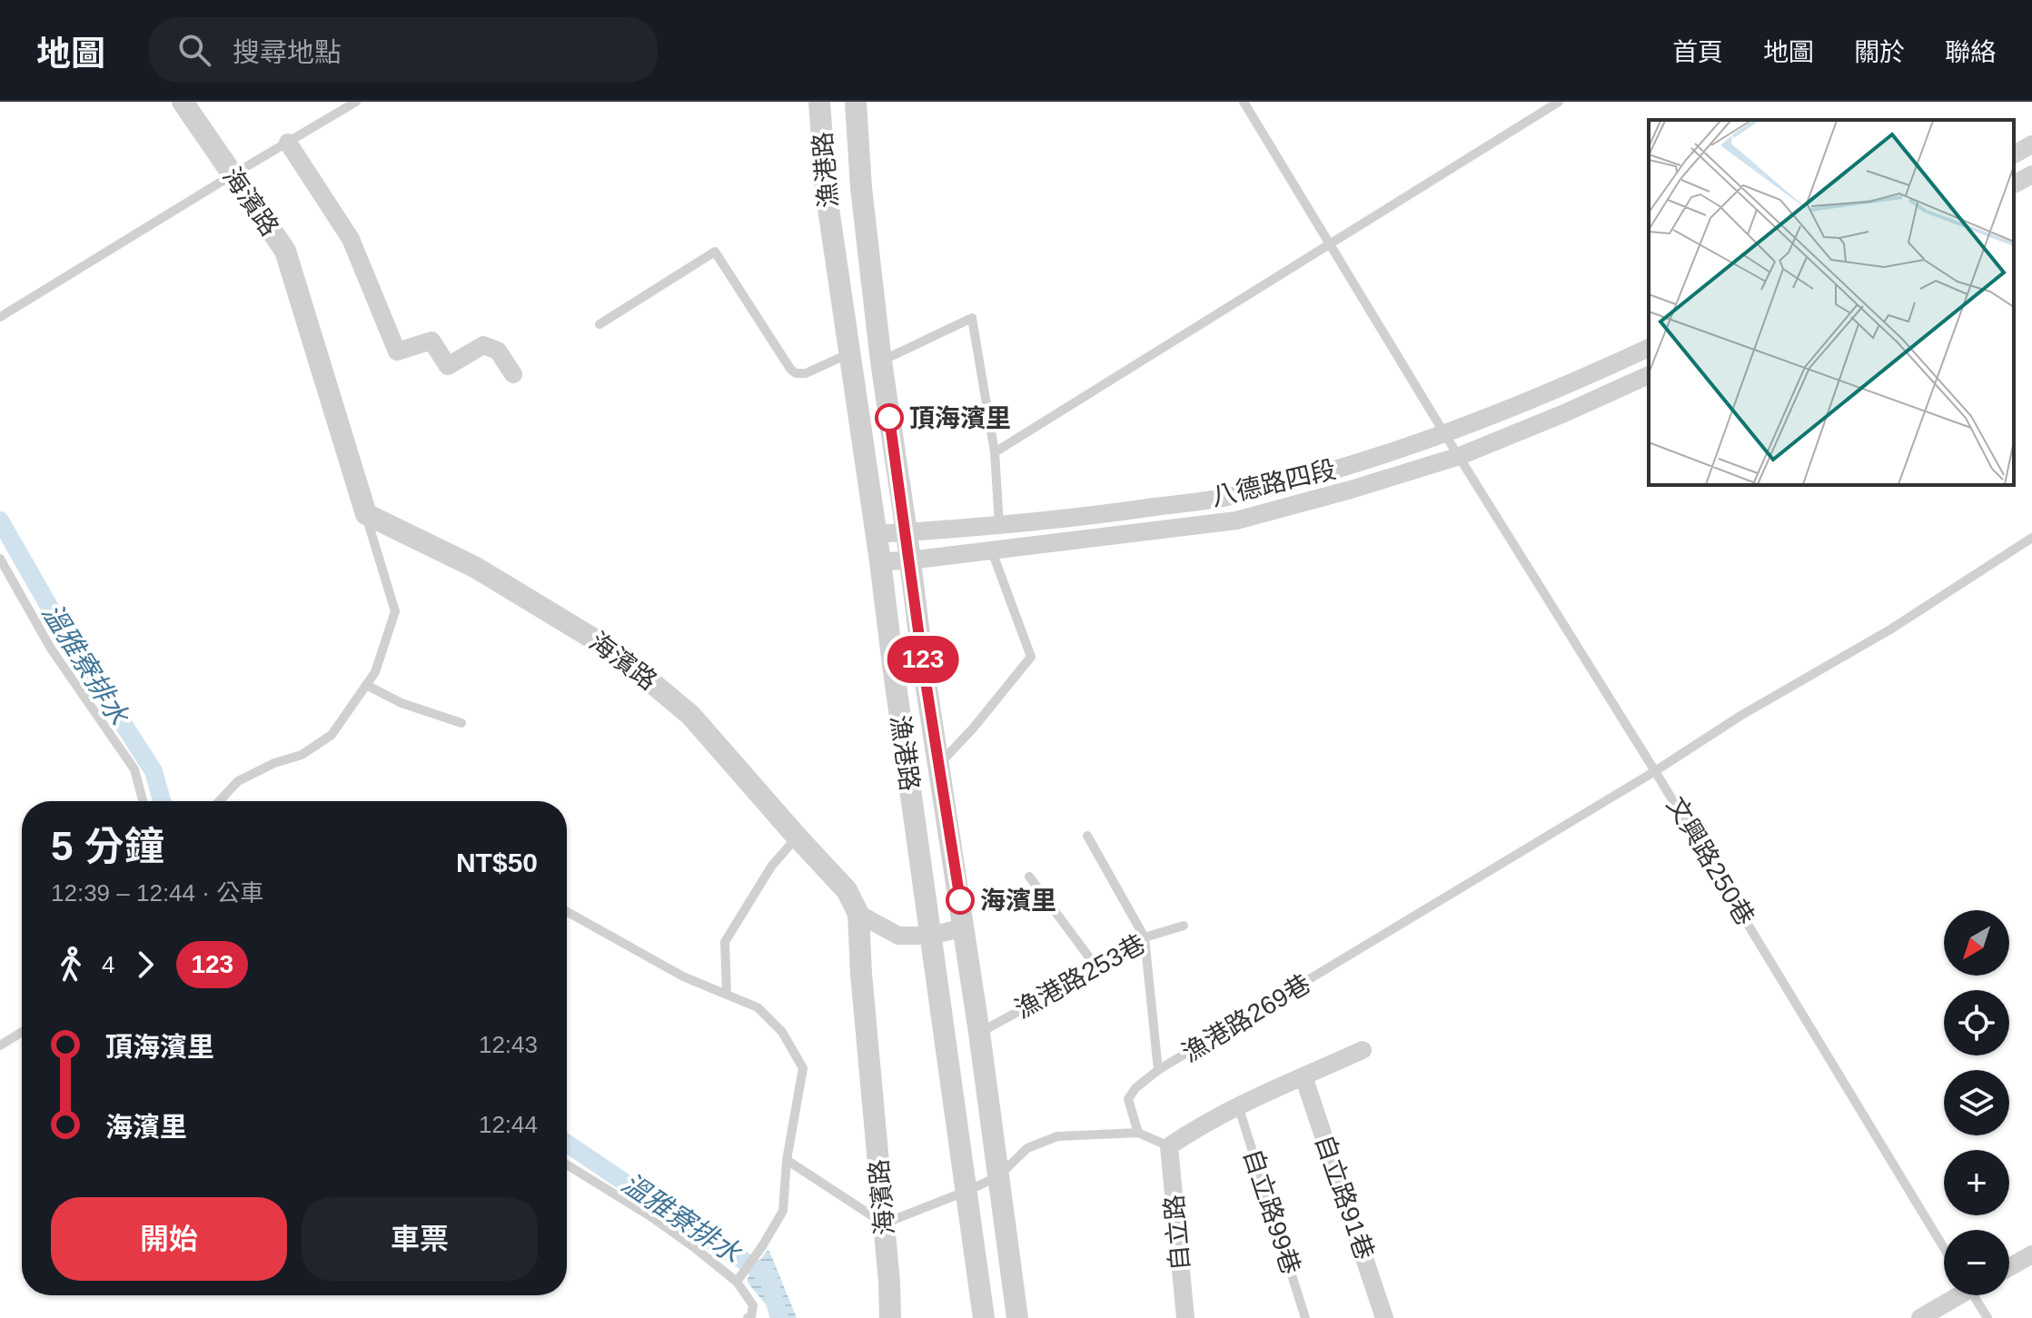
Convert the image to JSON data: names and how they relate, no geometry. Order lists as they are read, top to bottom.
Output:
{
  "streets": {
    "street": [
      "漁港路",
      "海濱路",
      "八德路四段",
      "自立路91巷",
      "自立路"
    ],
    "lane": [
      "文興路250巷",
      "漁港路253巷",
      "漁港路269巷",
      "自立路99巷"
    ]
  },
  "crossings": [
    ["漁港路", "八德路四段"],
    ["漁港路", "漁港路253巷"],
    ["八德路四段", "文興路250巷"],
    ["文興路250巷", "漁港路269巷"],
    ["漁港路253巷", "漁港路269巷"]
  ],
  "water": ["溫雅寮排水"],
  "places": ["頂海濱里", "海濱里"],
  "lines": ["bus line 123"],
  "north": "bottom left",
  "page": {
    "header": "地圖",
    "search": "搜尋地點",
    "nav": [
      "首頁",
      "地圖",
      "關於",
      "聯絡"
    ],
    "on_map": "123",
    "heading": ["5 分鐘", "12:39 – 12:44 · 公車", "NT$50"],
    "map_buttons": ["+", "−"],
    "legs": ["4", "123"],
    "list": [
      {
        "name": "頂海濱里",
        "value": "12:43"
      },
      {
        "name": "海濱里",
        "value": "12:44"
      }
    ],
    "buttons": ["開始", "車票"]
  }
}
